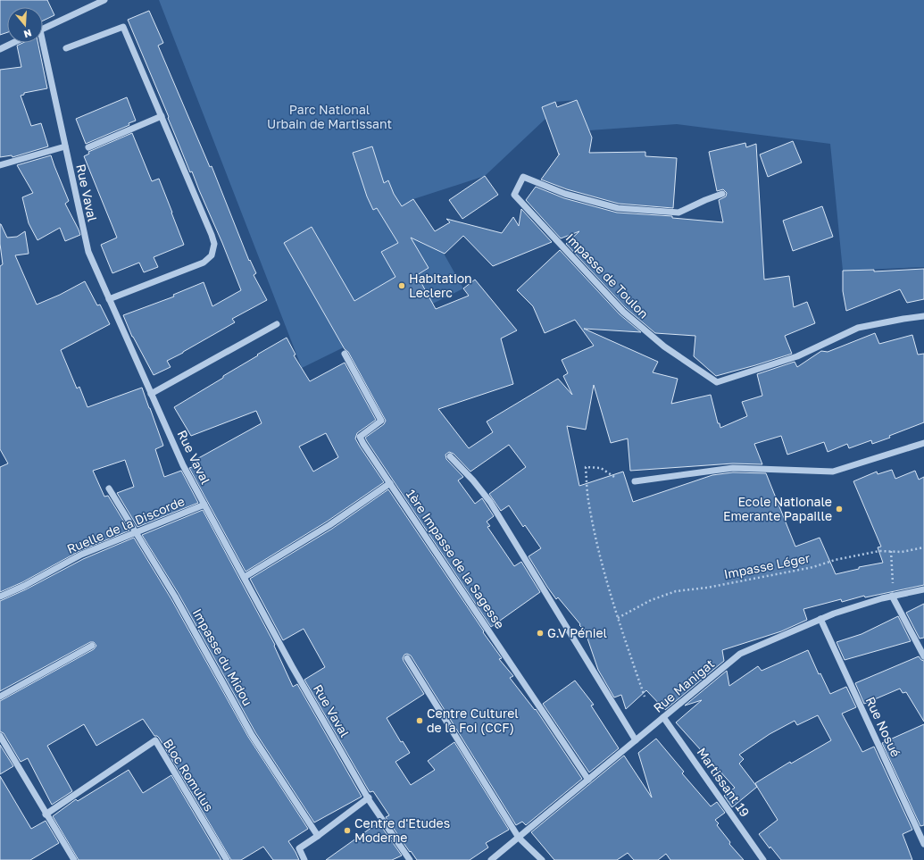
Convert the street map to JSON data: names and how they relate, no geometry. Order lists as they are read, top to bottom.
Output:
{
  "streets": {
    "street": [
      "Rue Vaval",
      "Impasse de Toulon",
      "Ruelle de la Discorde",
      "1ère Impasse de la Sagesse",
      "Impasse du Midou",
      "Rue Manigat",
      "Rue Nosué",
      "Bloc Romulus",
      "Martissant 19"
    ],
    "path": ["Impasse Léger"]
  },
  "crossings": [
    ["Rue Vaval", "Ruelle de la Discorde"],
    ["Ruelle de la Discorde", "Impasse du Midou"],
    ["1ère Impasse de la Sagesse", "Rue Manigat"],
    ["Rue Manigat", "Rue Nosué"],
    ["Rue Manigat", "Martissant 19"]
  ],
  "parks": ["Parc National Urbain de Martissant"],
  "places": [
    "Habitation Leclerc",
    "Ecole Nationale Emerante Papaille",
    "G.V Péniel",
    "Centre Culturel de la Foi (CCF)",
    "Centre d'Etudes Moderne"
  ],
  "north": "bottom"
}
